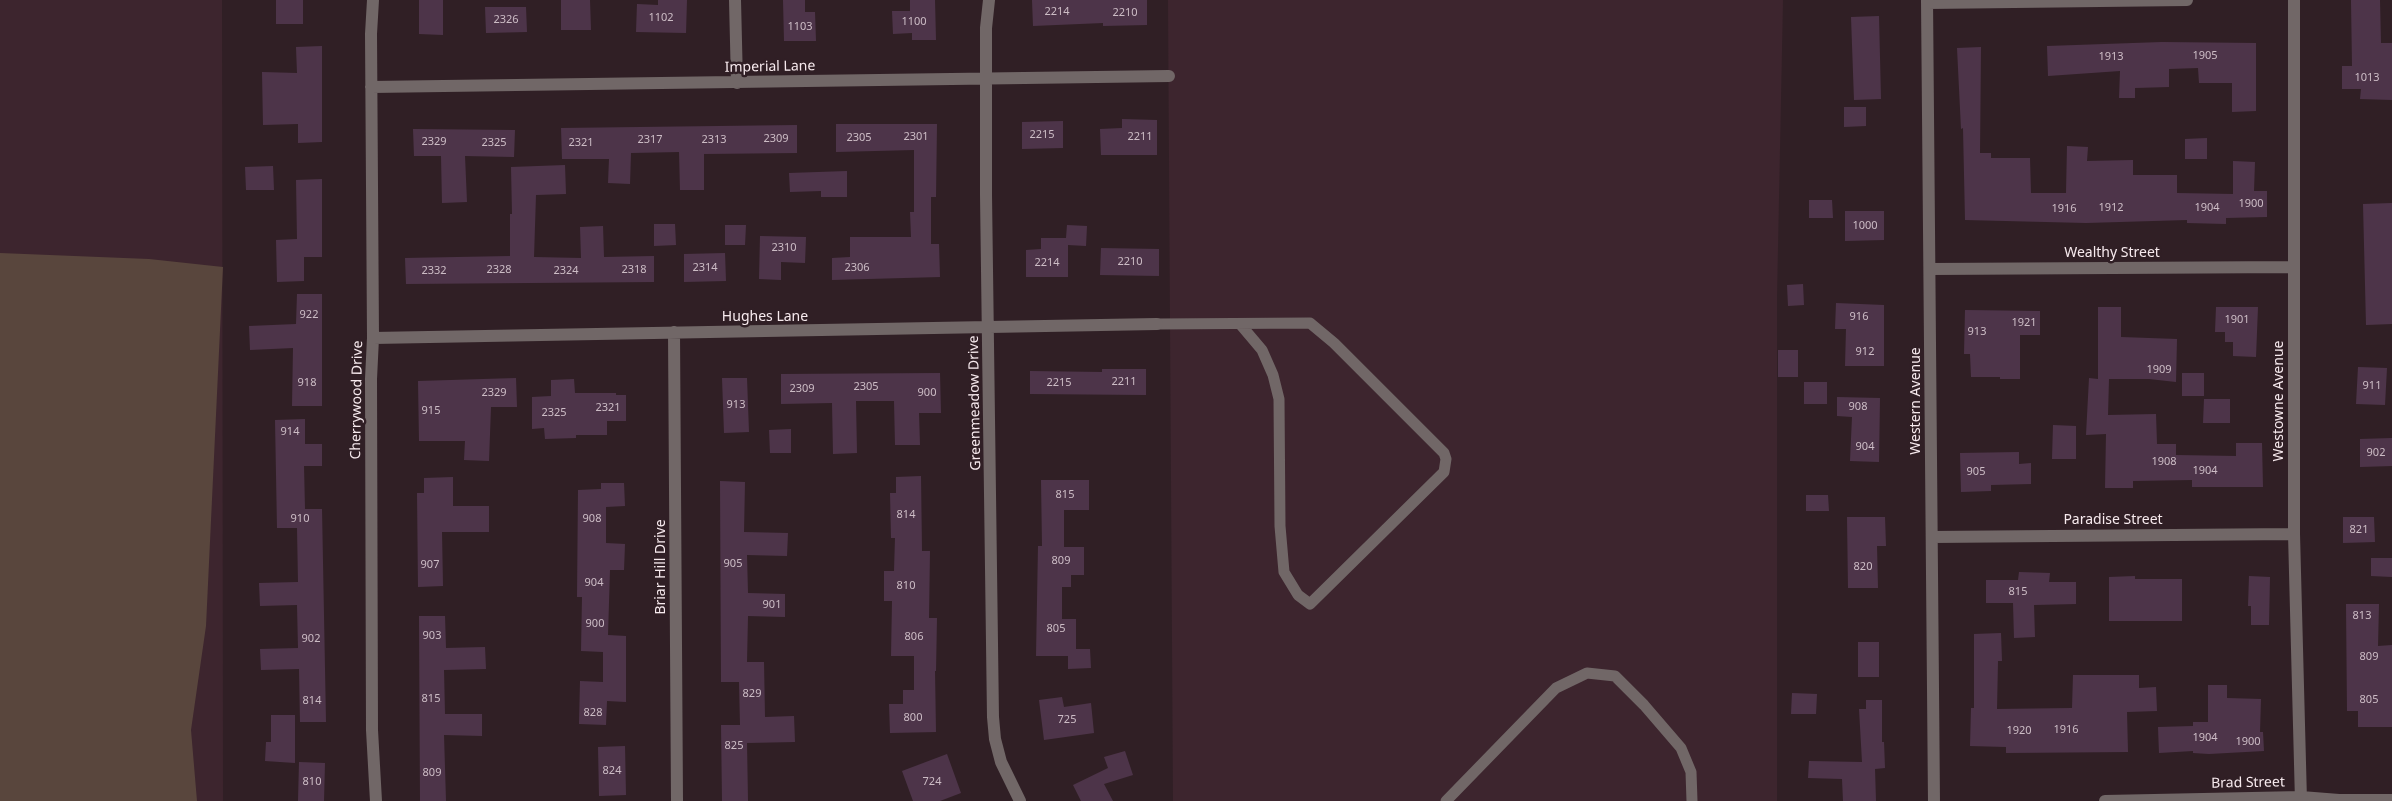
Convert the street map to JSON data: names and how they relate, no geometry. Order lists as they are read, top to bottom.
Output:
{
  "streets": {
    "street": [
      "Imperial Lane",
      "Wealthy Street",
      "Hughes Lane",
      "Cherrywood Drive",
      "Western Avenue",
      "Westowne Avenue",
      "Greenmeadow Drive",
      "Paradise Street",
      "Briar Hill Drive",
      "Brad Street"
    ]
  },
  "crossings": [
    ["Imperial Lane", "Cherrywood Drive"],
    ["Imperial Lane", "Greenmeadow Drive"],
    ["Wealthy Street", "Western Avenue"],
    ["Wealthy Street", "Westowne Avenue"],
    ["Hughes Lane", "Cherrywood Drive"],
    ["Hughes Lane", "Greenmeadow Drive"],
    ["Hughes Lane", "Briar Hill Drive"],
    ["Western Avenue", "Paradise Street"],
    ["Westowne Avenue", "Paradise Street"],
    ["Westowne Avenue", "Brad Street"]
  ],
  "house_numbers": [
    "2214",
    "2210",
    "1102",
    "2326",
    "1100",
    "1103",
    "1905",
    "1913",
    "1013",
    "2215",
    "2301",
    "2211",
    "2305",
    "2309",
    "2317",
    "2313",
    "2329",
    "2325",
    "2321",
    "1900",
    "1912",
    "1904",
    "1916",
    "1000",
    "2310",
    "2210",
    "2214",
    "2314",
    "2306",
    "2328",
    "2318",
    "2332",
    "2324",
    "922",
    "916",
    "1901",
    "1921",
    "913",
    "912",
    "1909",
    "2211",
    "918",
    "2215",
    "911",
    "2305",
    "2309",
    "2329",
    "900",
    "913",
    "908",
    "2321",
    "915",
    "2325",
    "914",
    "904",
    "902",
    "1908",
    "1904",
    "905",
    "815",
    "814",
    "910",
    "908",
    "821",
    "809",
    "905",
    "907",
    "820",
    "904",
    "810",
    "815",
    "901",
    "813",
    "900",
    "805",
    "903",
    "806",
    "902",
    "809",
    "829",
    "815",
    "805",
    "814",
    "828",
    "800",
    "725",
    "1916",
    "1920",
    "1904",
    "1900",
    "825",
    "824",
    "809",
    "810",
    "724"
  ]
}
